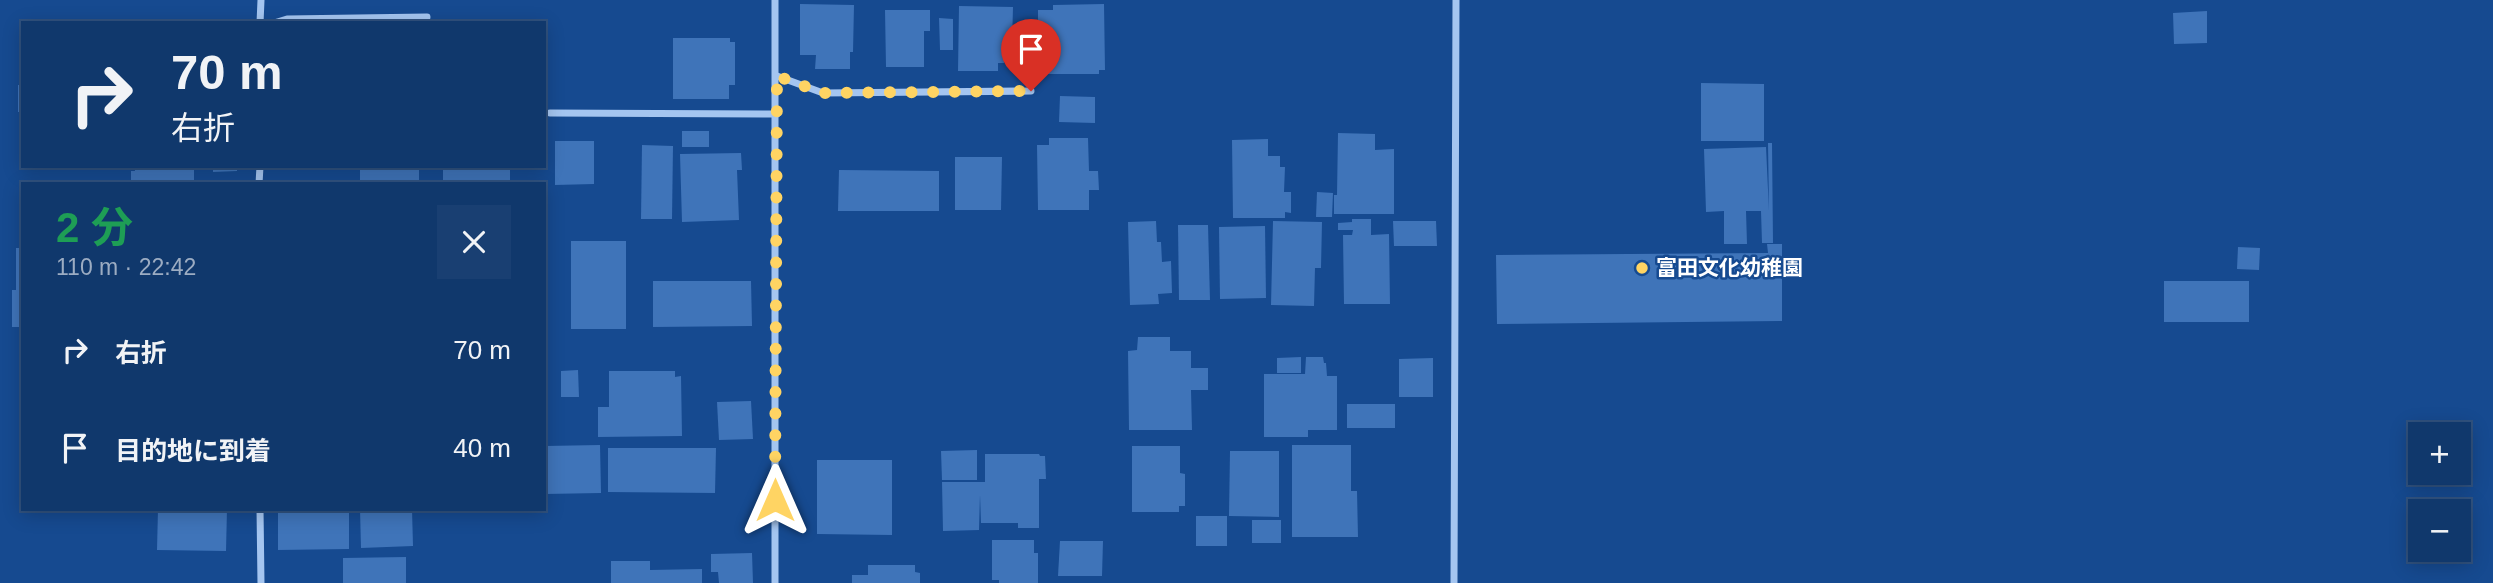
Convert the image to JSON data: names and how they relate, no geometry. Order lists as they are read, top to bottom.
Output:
{
  "places": ["富田文化幼稚園"],
  "page": {
    "turn": ["70 m", "右折"],
    "heading": ["2 分", "110 m · 22:42"],
    "list": [
      {
        "name": "右折",
        "value": "70 m"
      },
      {
        "name": "目的地に到着",
        "value": "40 m"
      }
    ],
    "map_buttons": ["+", "−"]
  }
}
